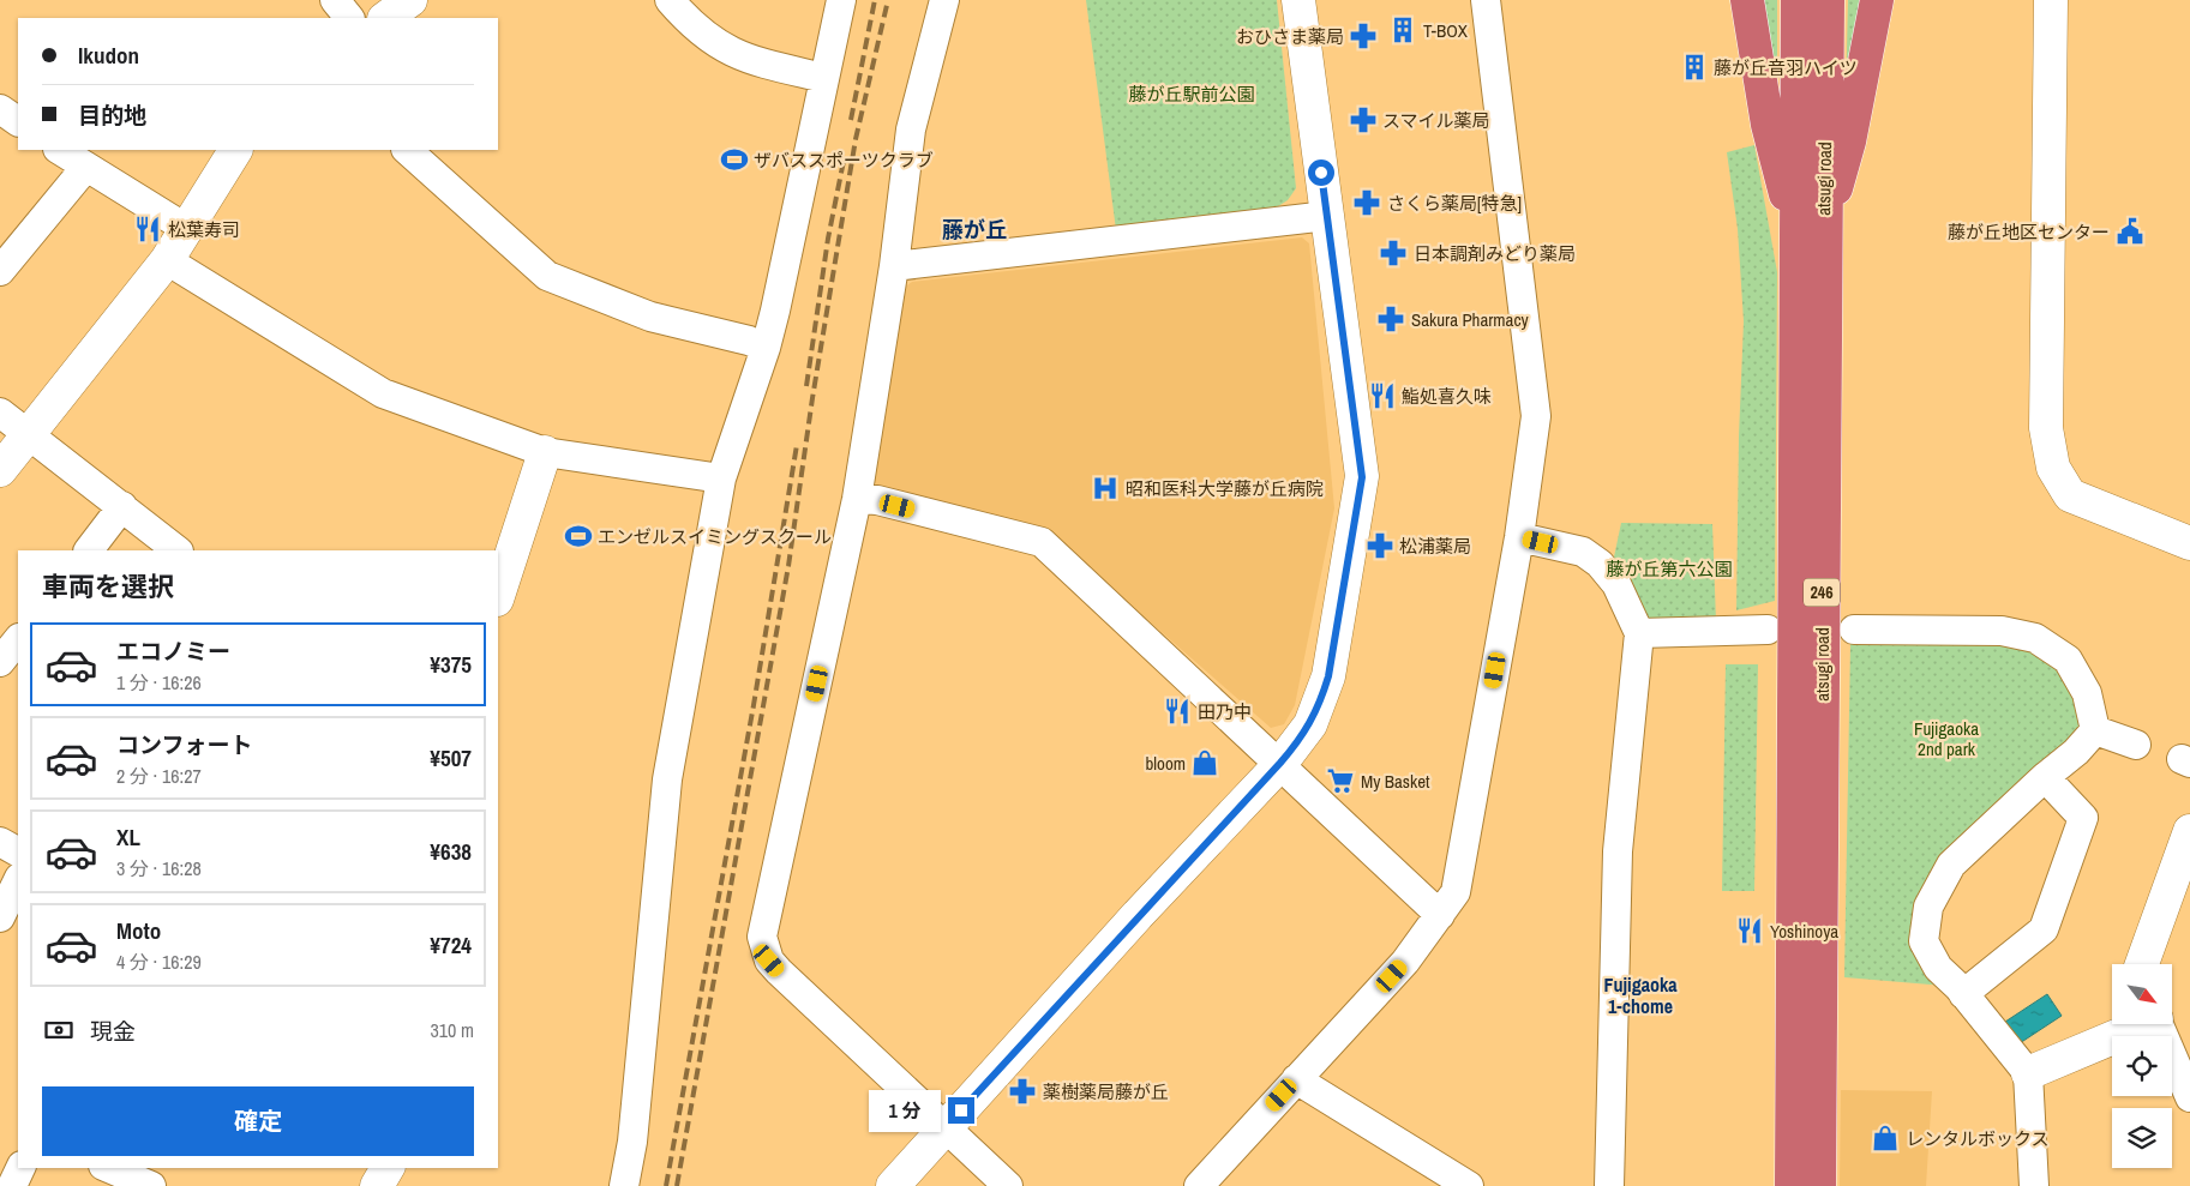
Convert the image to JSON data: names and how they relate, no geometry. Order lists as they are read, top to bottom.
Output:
{
  "streets": {
    "highway": ["atsugi road", "246"]
  },
  "districts": ["藤が丘", "Fujigaoka 1-chome"],
  "parks": ["藤が丘駅前公園", "藤が丘第六公園", "Fujigaoka 2nd park"],
  "places": {
    "building": ["T-BOX", "藤が丘音羽ハイツ"],
    "pharmacy": [
      "おひさま薬局",
      "スマイル薬局",
      "さくら薬局[特急]",
      "日本調剤みどり薬局",
      "Sakura Pharmacy",
      "松浦薬局",
      "薬樹薬局藤が丘"
    ],
    "sports": ["ザバススポーツクラブ", "エンゼルスイミングスクール"],
    "restaurant": [
      "松葉寿司",
      "鮨処喜久味",
      "田乃中",
      "Yoshinoya"
    ],
    "public building": ["藤が丘地区センター"],
    "hospital": ["昭和医科大学藤が丘病院"],
    "shop": ["bloom", "レンタルボックス"],
    "supermarket": ["My Basket"]
  },
  "north": "bottom right",
  "page": {
    "banner": ["Ikudon", "目的地"],
    "heading": "車両を選択",
    "list": [
      {
        "name": "エコノミー",
        "note": "1 分 · 16:26",
        "value": "¥375"
      },
      {
        "name": "コンフォート",
        "note": "2 分 · 16:27",
        "value": "¥507"
      },
      {
        "name": "XL",
        "note": "3 分 · 16:28",
        "value": "¥638"
      },
      {
        "name": "Moto",
        "note": "4 分 · 16:29",
        "value": "¥724"
      }
    ],
    "pay": ["現金", "310 m"],
    "buttons": "確定",
    "bubble": "1 分"
  }
}
